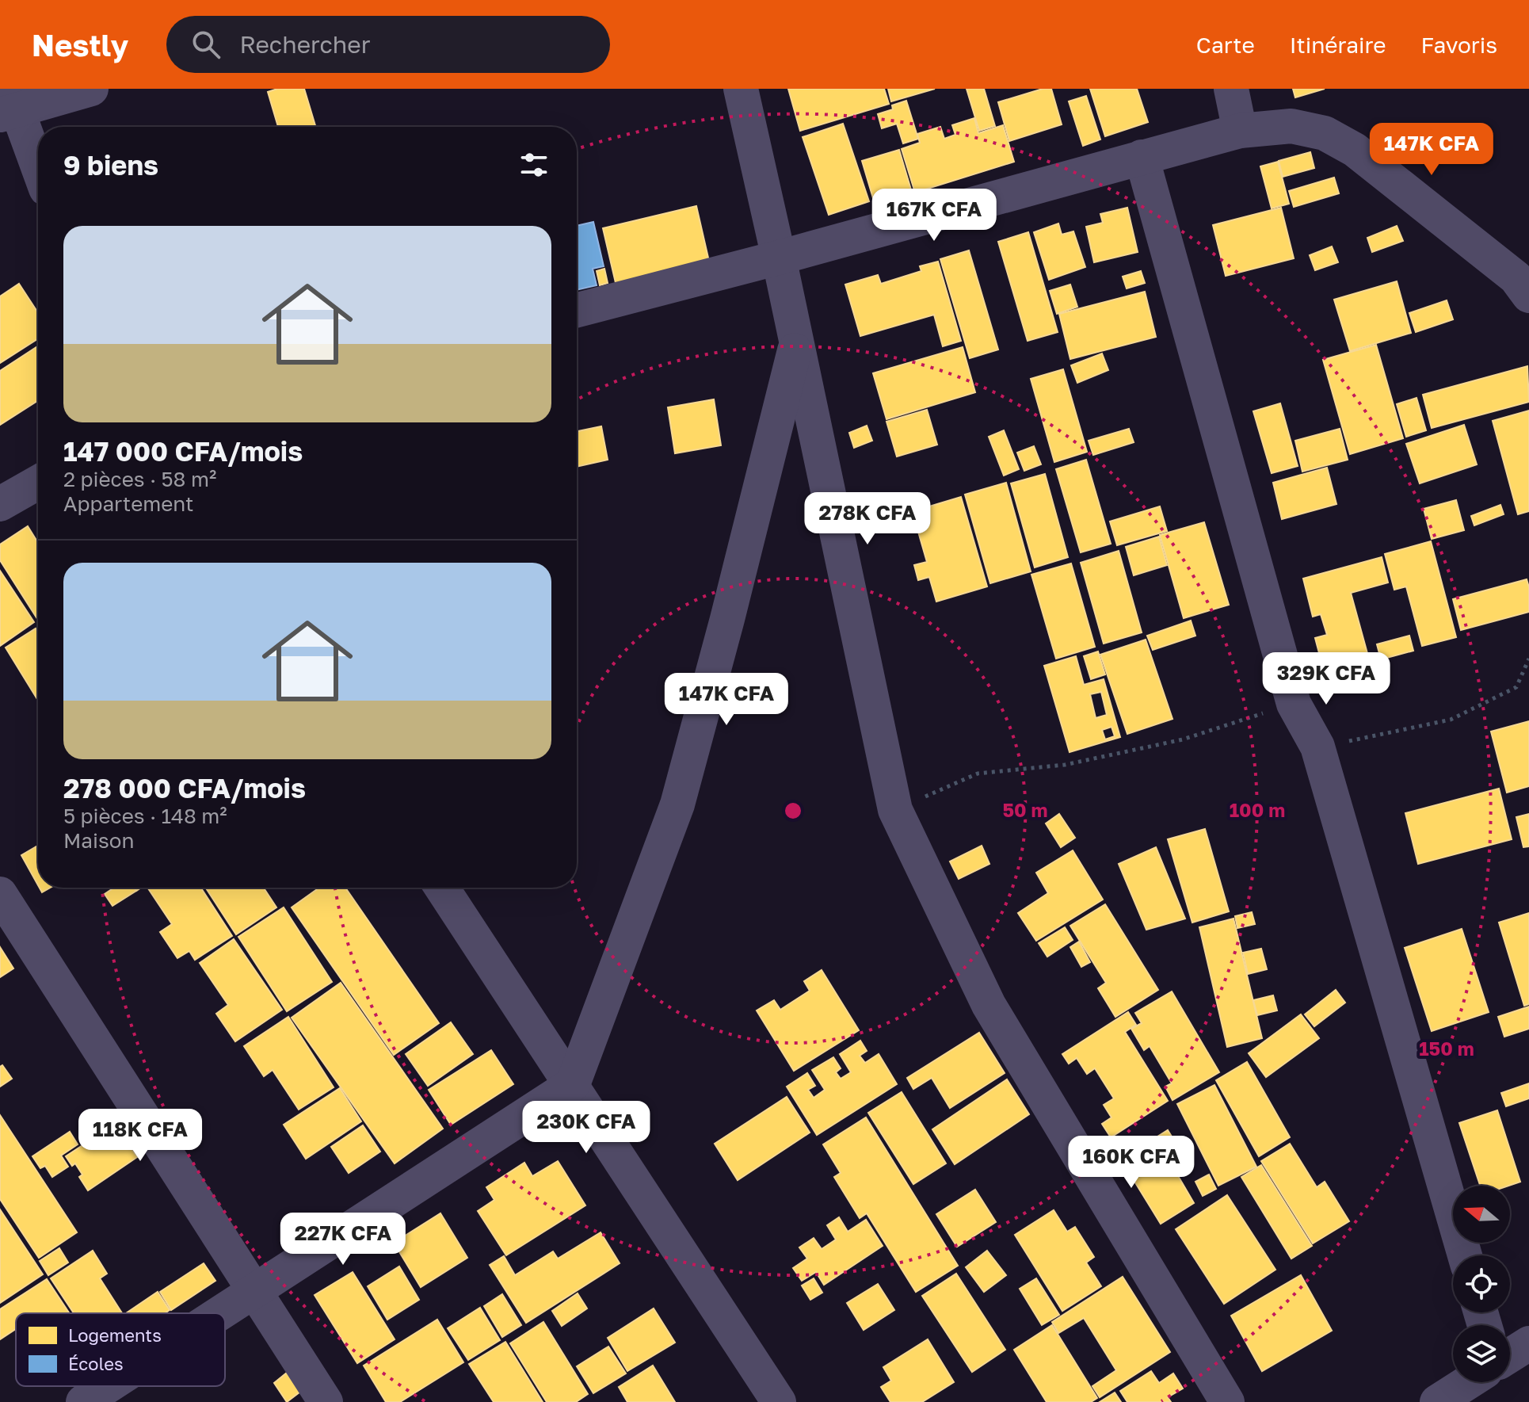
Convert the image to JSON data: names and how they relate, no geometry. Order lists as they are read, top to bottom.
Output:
{
  "legend": ["Logements", "Écoles"],
  "north": "left",
  "page": {
    "header": "Nestly",
    "search": "Rechercher",
    "nav": ["Carte", "Itinéraire", "Favoris"],
    "price": [
      "147K CFA",
      "167K CFA",
      "278K CFA",
      "329K CFA",
      "147K CFA",
      "230K CFA",
      "118K CFA",
      "160K CFA",
      "227K CFA"
    ],
    "heading": "9 biens",
    "list": [
      {
        "name": "147 000 CFA/mois",
        "note": "2 pièces · 58 m² · Appartement"
      },
      {
        "name": "278 000 CFA/mois",
        "note": "5 pièces · 148 m² · Maison"
      }
    ]
  },
  "rings": ["50 m", "100 m", "150 m"]
}
